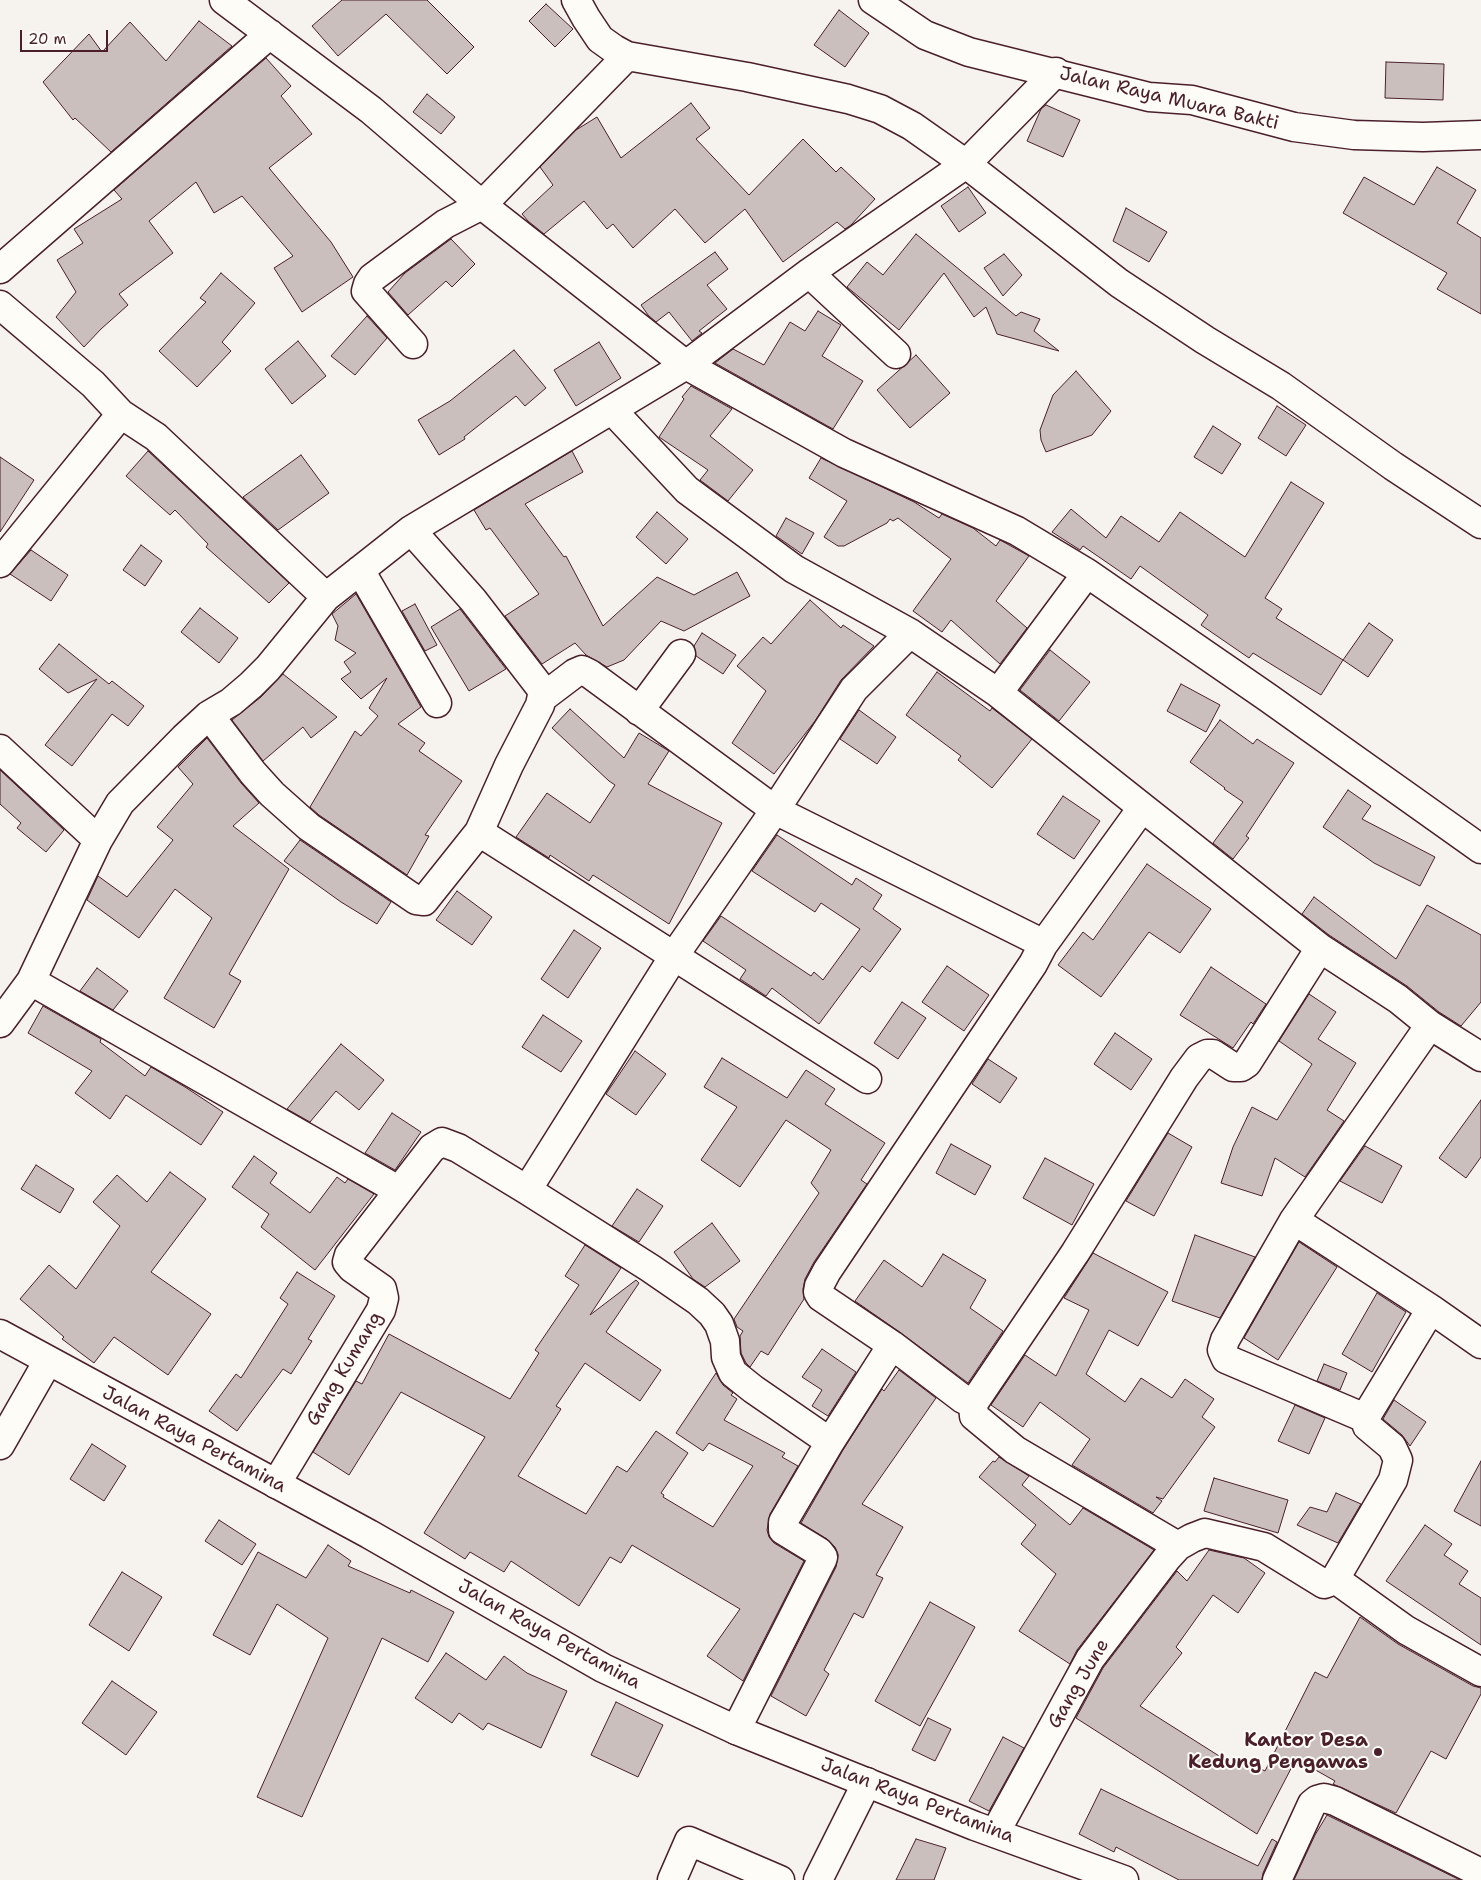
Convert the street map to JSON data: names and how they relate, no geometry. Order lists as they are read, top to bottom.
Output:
{
  "streets": {
    "street": [
      "Jalan Raya Muara Bakti",
      "Gang Kumang",
      "Jalan Raya Pertamina",
      "Gang June"
    ]
  },
  "crossings": [
    ["Gang Kumang", "Jalan Raya Pertamina"],
    ["Jalan Raya Pertamina", "Gang June"]
  ],
  "places": ["Kantor Desa Kedung Pengawas"],
  "scale_bar": "20 m"
}
